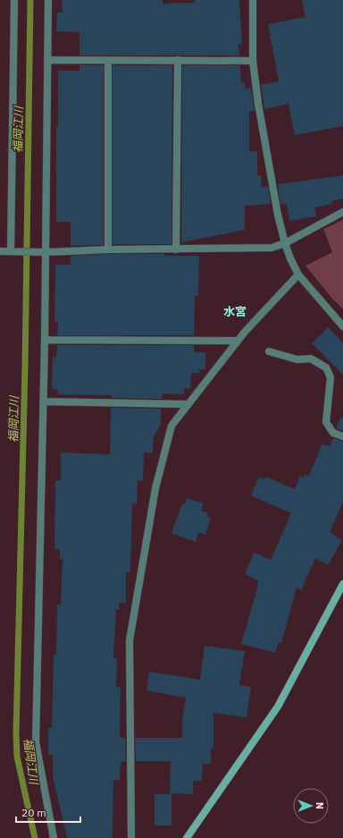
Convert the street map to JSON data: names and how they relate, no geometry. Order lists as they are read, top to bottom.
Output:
{
  "districts": ["水宮"],
  "water": ["福岡江川"],
  "scale_bar": "20 m",
  "north": "right"
}
